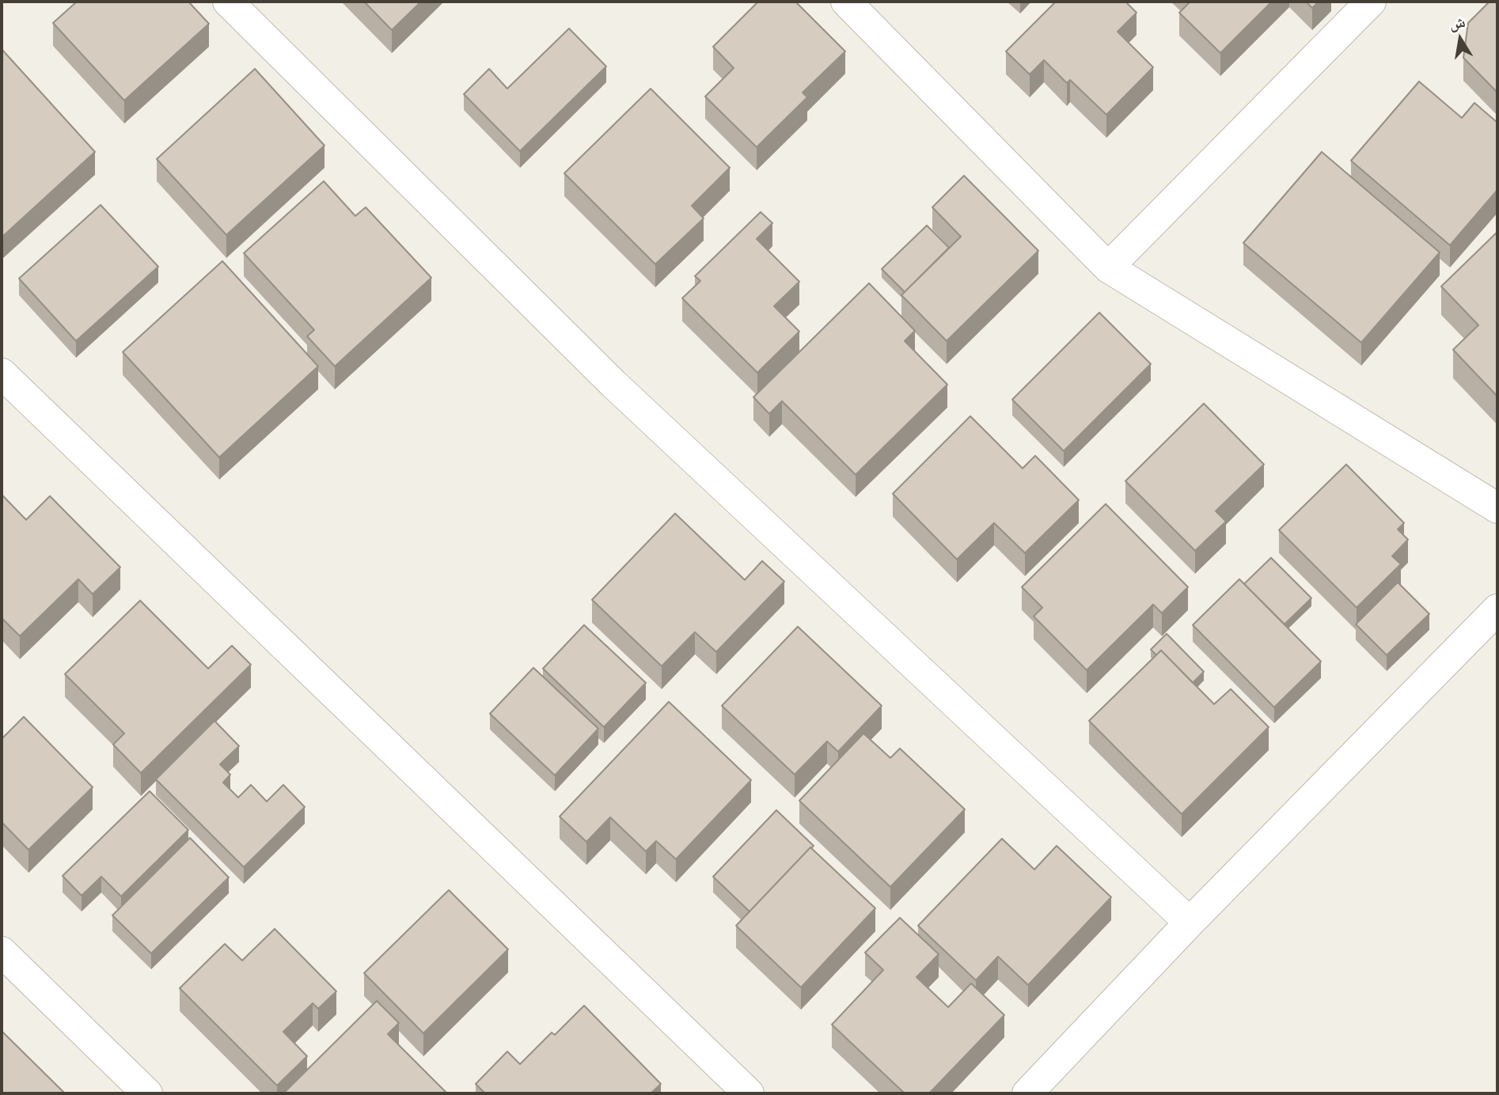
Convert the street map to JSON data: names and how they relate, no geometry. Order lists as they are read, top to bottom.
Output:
{
  "north": "top"
}
